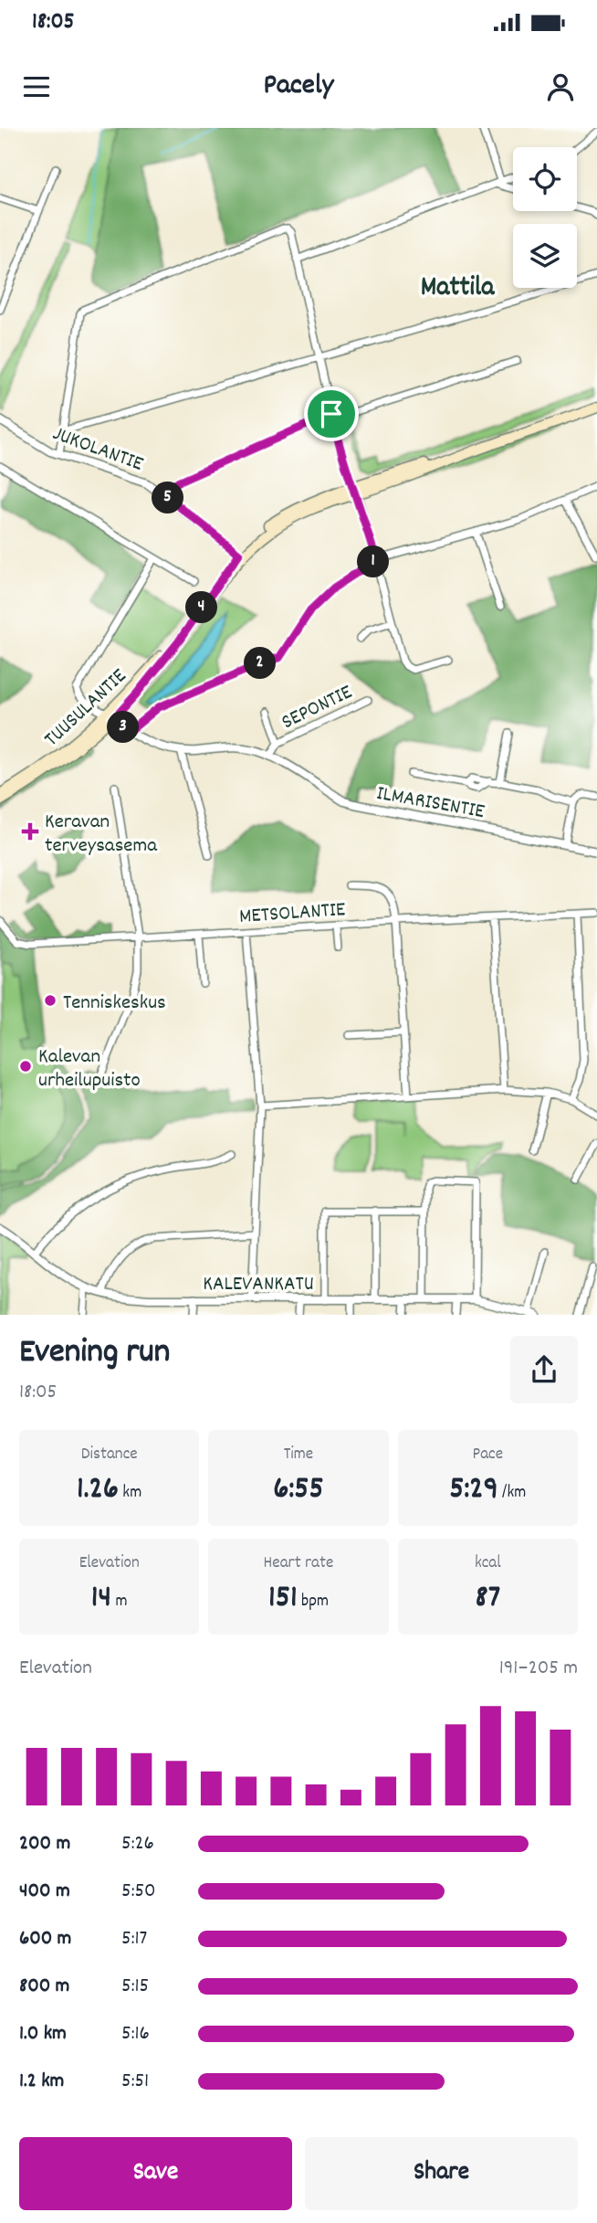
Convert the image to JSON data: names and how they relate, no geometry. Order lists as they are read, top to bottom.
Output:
{
  "streets": {
    "main road": ["TUUSULANTIE"],
    "street": [
      "JUKOLANTIE",
      "SEPONTIE",
      "ILMARISENTIE",
      "METSOLANTIE",
      "KALEVANKATU"
    ]
  },
  "crossings": [
    ["JUKOLANTIE", "TUUSULANTIE"],
    ["SEPONTIE", "TUUSULANTIE"],
    ["SEPONTIE", "ILMARISENTIE"]
  ],
  "districts": ["Mattila"],
  "places": {
    "health": ["Keravan terveysasema"],
    "other": ["Tenniskeskus", "Kalevan urheilupuisto"]
  },
  "page": {
    "status": "18:05",
    "header": "Pacely",
    "pins": [
      "5",
      "1",
      "4",
      "2",
      "3"
    ],
    "heading": ["Evening run", "18:05"],
    "stats": [
      ["Distance", "1.26 km"],
      ["Time", "6:55"],
      ["Pace", "5:29 /km"],
      ["Elevation", "14 m"],
      ["Heart rate", "151 bpm"],
      ["kcal", "87"]
    ],
    "chart": ["Elevation", "191–205 m"],
    "list": [
      {
        "name": "200 m",
        "note": "5:26"
      },
      {
        "name": "400 m",
        "note": "5:50"
      },
      {
        "name": "600 m",
        "note": "5:17"
      },
      {
        "name": "800 m",
        "note": "5:15"
      },
      {
        "name": "1.0 km",
        "note": "5:16"
      },
      {
        "name": "1.2 km",
        "note": "5:51"
      }
    ],
    "buttons": ["Save", "Share"]
  }
}
